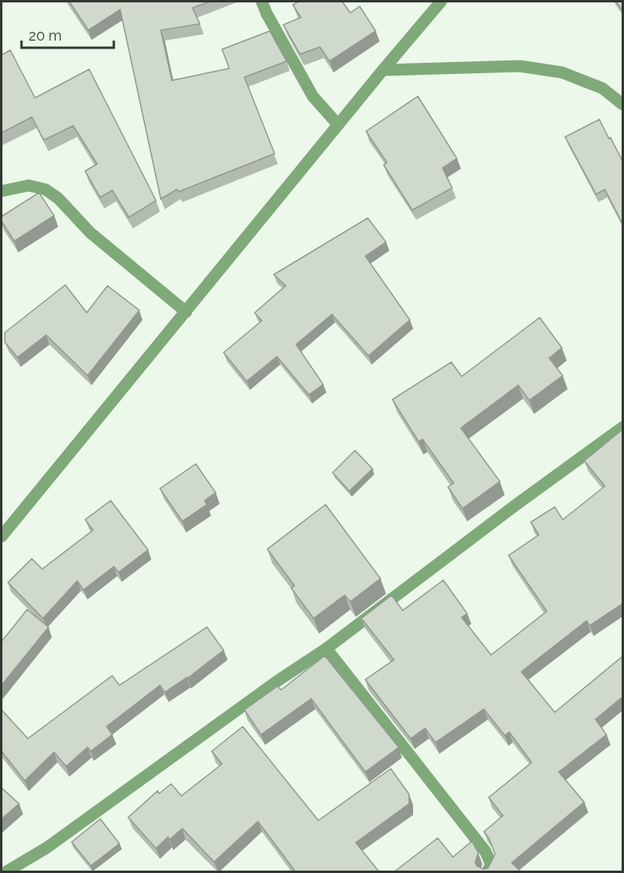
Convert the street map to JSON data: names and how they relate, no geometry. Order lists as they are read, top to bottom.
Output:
{
  "scale_bar": "20 m"
}
